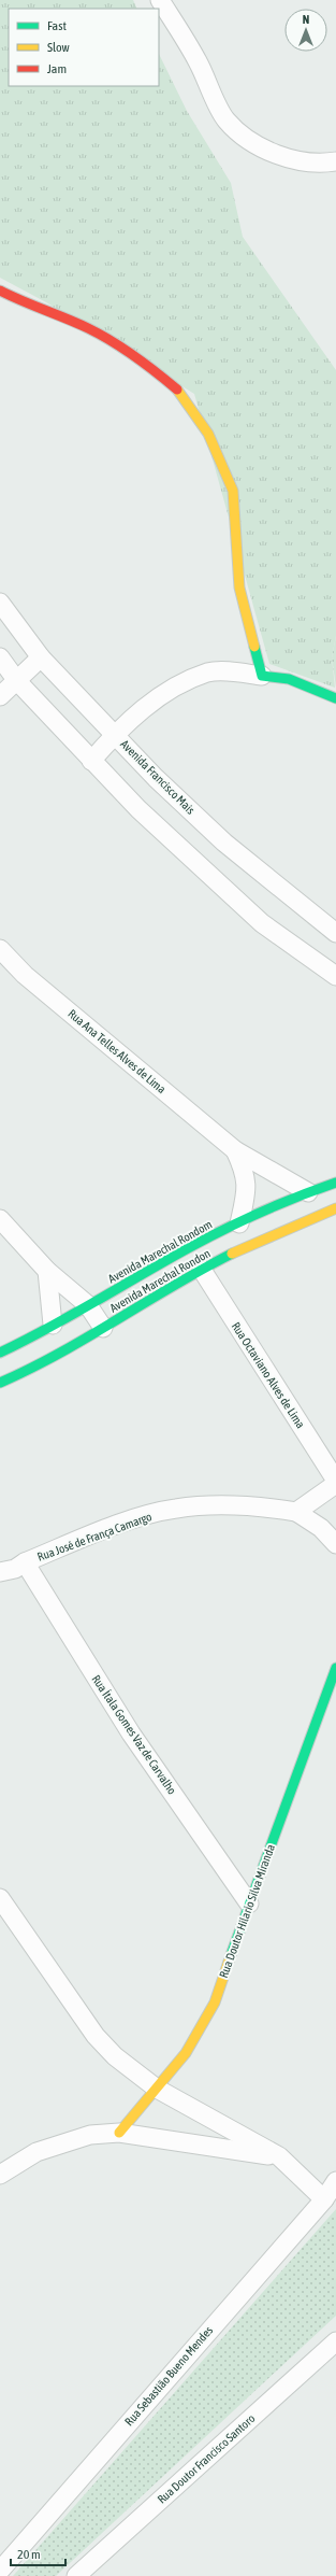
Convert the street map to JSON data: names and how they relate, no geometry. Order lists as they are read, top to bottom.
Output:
{
  "streets": {
    "street": [
      "Avenida Francisco Mais",
      "Rua Ana Telles Alves de Lima",
      "Avenida Marechal Rondom",
      "Avenida Marechal Rondon",
      "Rua Octaviano Alves de Lima",
      "Rua José de França Camargo",
      "Rua Ítala Gomes Vaz de Carvalho",
      "Rua Doutor Hilario Silva Miranda",
      "Rua Sebastião Bueno Mendes",
      "Rua Doutor Francisco Santoro"
    ]
  },
  "crossings": [
    ["Rua Ana Telles Alves de Lima", "Avenida Marechal Rondom"],
    ["Avenida Marechal Rondon", "Rua Octaviano Alves de Lima"],
    ["Rua José de França Camargo", "Rua Ítala Gomes Vaz de Carvalho"],
    ["Rua Ítala Gomes Vaz de Carvalho", "Rua Doutor Hilario Silva Miranda"]
  ],
  "legend": ["Fast", "Slow", "Jam"],
  "scale_bar": "20 m",
  "north": "top"
}
